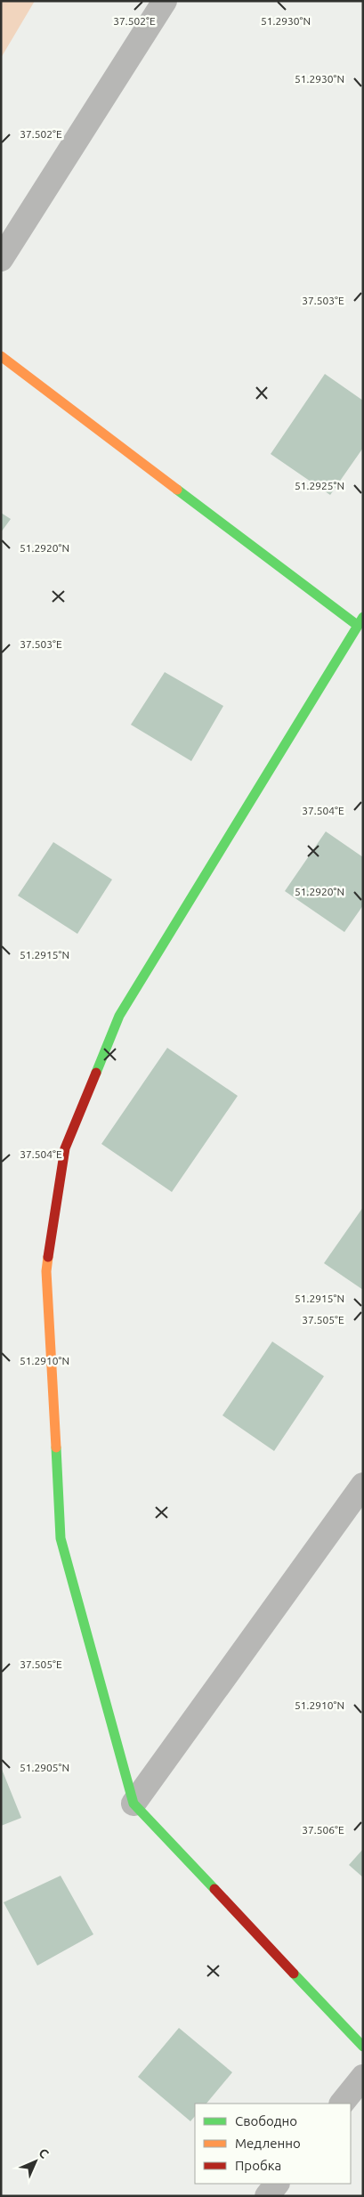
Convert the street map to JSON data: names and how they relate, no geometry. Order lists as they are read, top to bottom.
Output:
{
  "legend": ["Свободно", "Медленно", "Пробка"],
  "north": "top right",
  "coordinates": [
    "37.502°E",
    "51.2930°N",
    "37.503°E",
    "51.2925°N",
    "51.2920°N",
    "37.504°E",
    "51.2915°N",
    "37.505°E",
    "51.2910°N",
    "51.2905°N",
    "37.506°E"
  ]
}
